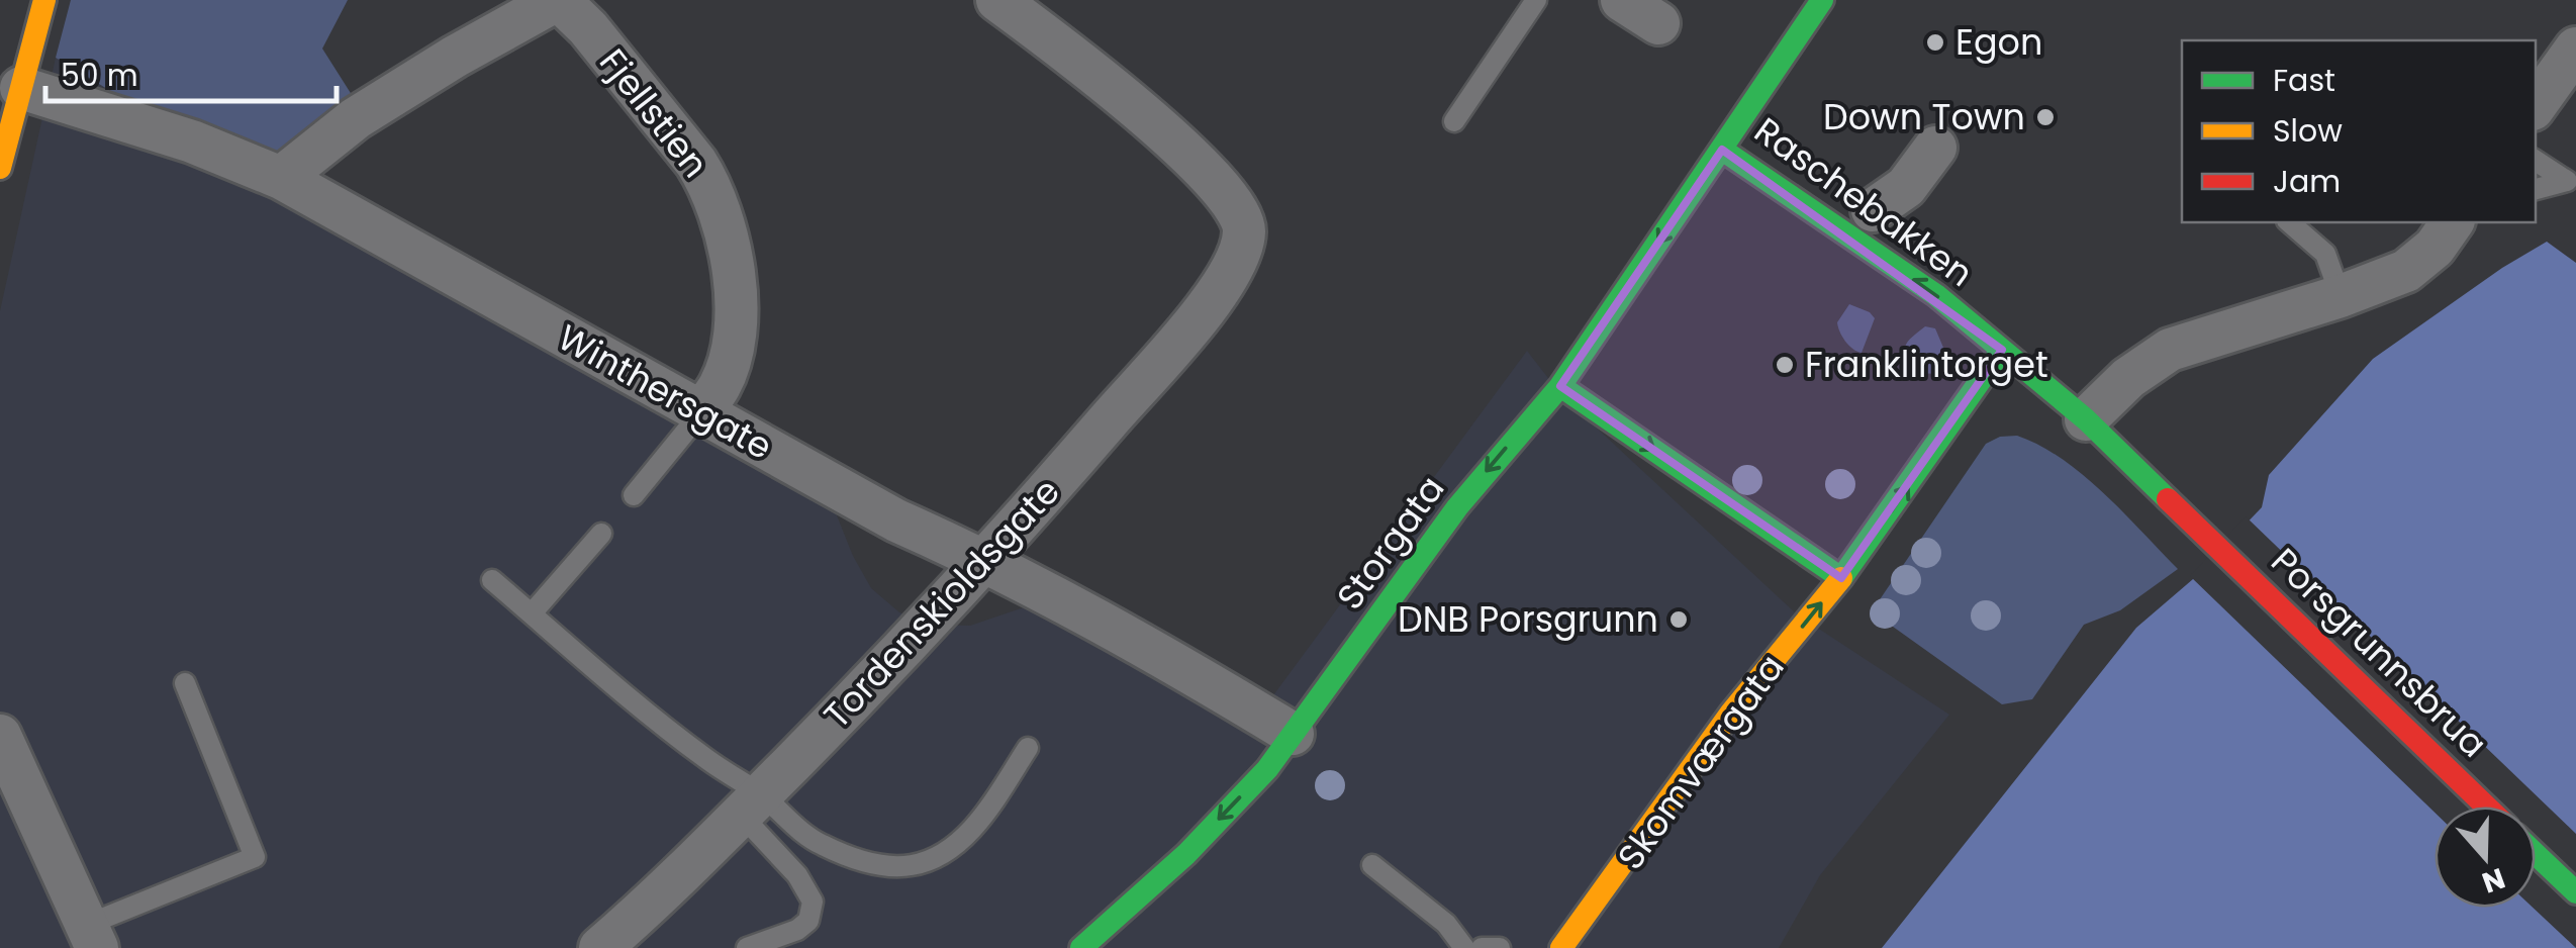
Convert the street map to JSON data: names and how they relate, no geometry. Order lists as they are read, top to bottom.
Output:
{
  "streets": {
    "main road": [
      "Raschebakken",
      "Storgata",
      "Porsgrunnsbrua",
      "Skomværgata"
    ],
    "street": ["Fjellstien", "Winthersgate", "Tordenskioldsgate"]
  },
  "crossings": [
    ["Fjellstien", "Winthersgate"],
    ["Raschebakken", "Storgata"],
    ["Raschebakken", "Porsgrunnsbrua"],
    ["Raschebakken", "Skomværgata"],
    ["Winthersgate", "Storgata"],
    ["Winthersgate", "Tordenskioldsgate"]
  ],
  "one_way": ["Raschebakken", "Storgata", "Skomværgata"],
  "places": [
    "Egon",
    "Down Town",
    "Franklintorget",
    "DNB Porsgrunn"
  ],
  "legend": ["Fast", "Slow", "Jam"],
  "scale_bar": "50 m",
  "north": "bottom"
}
